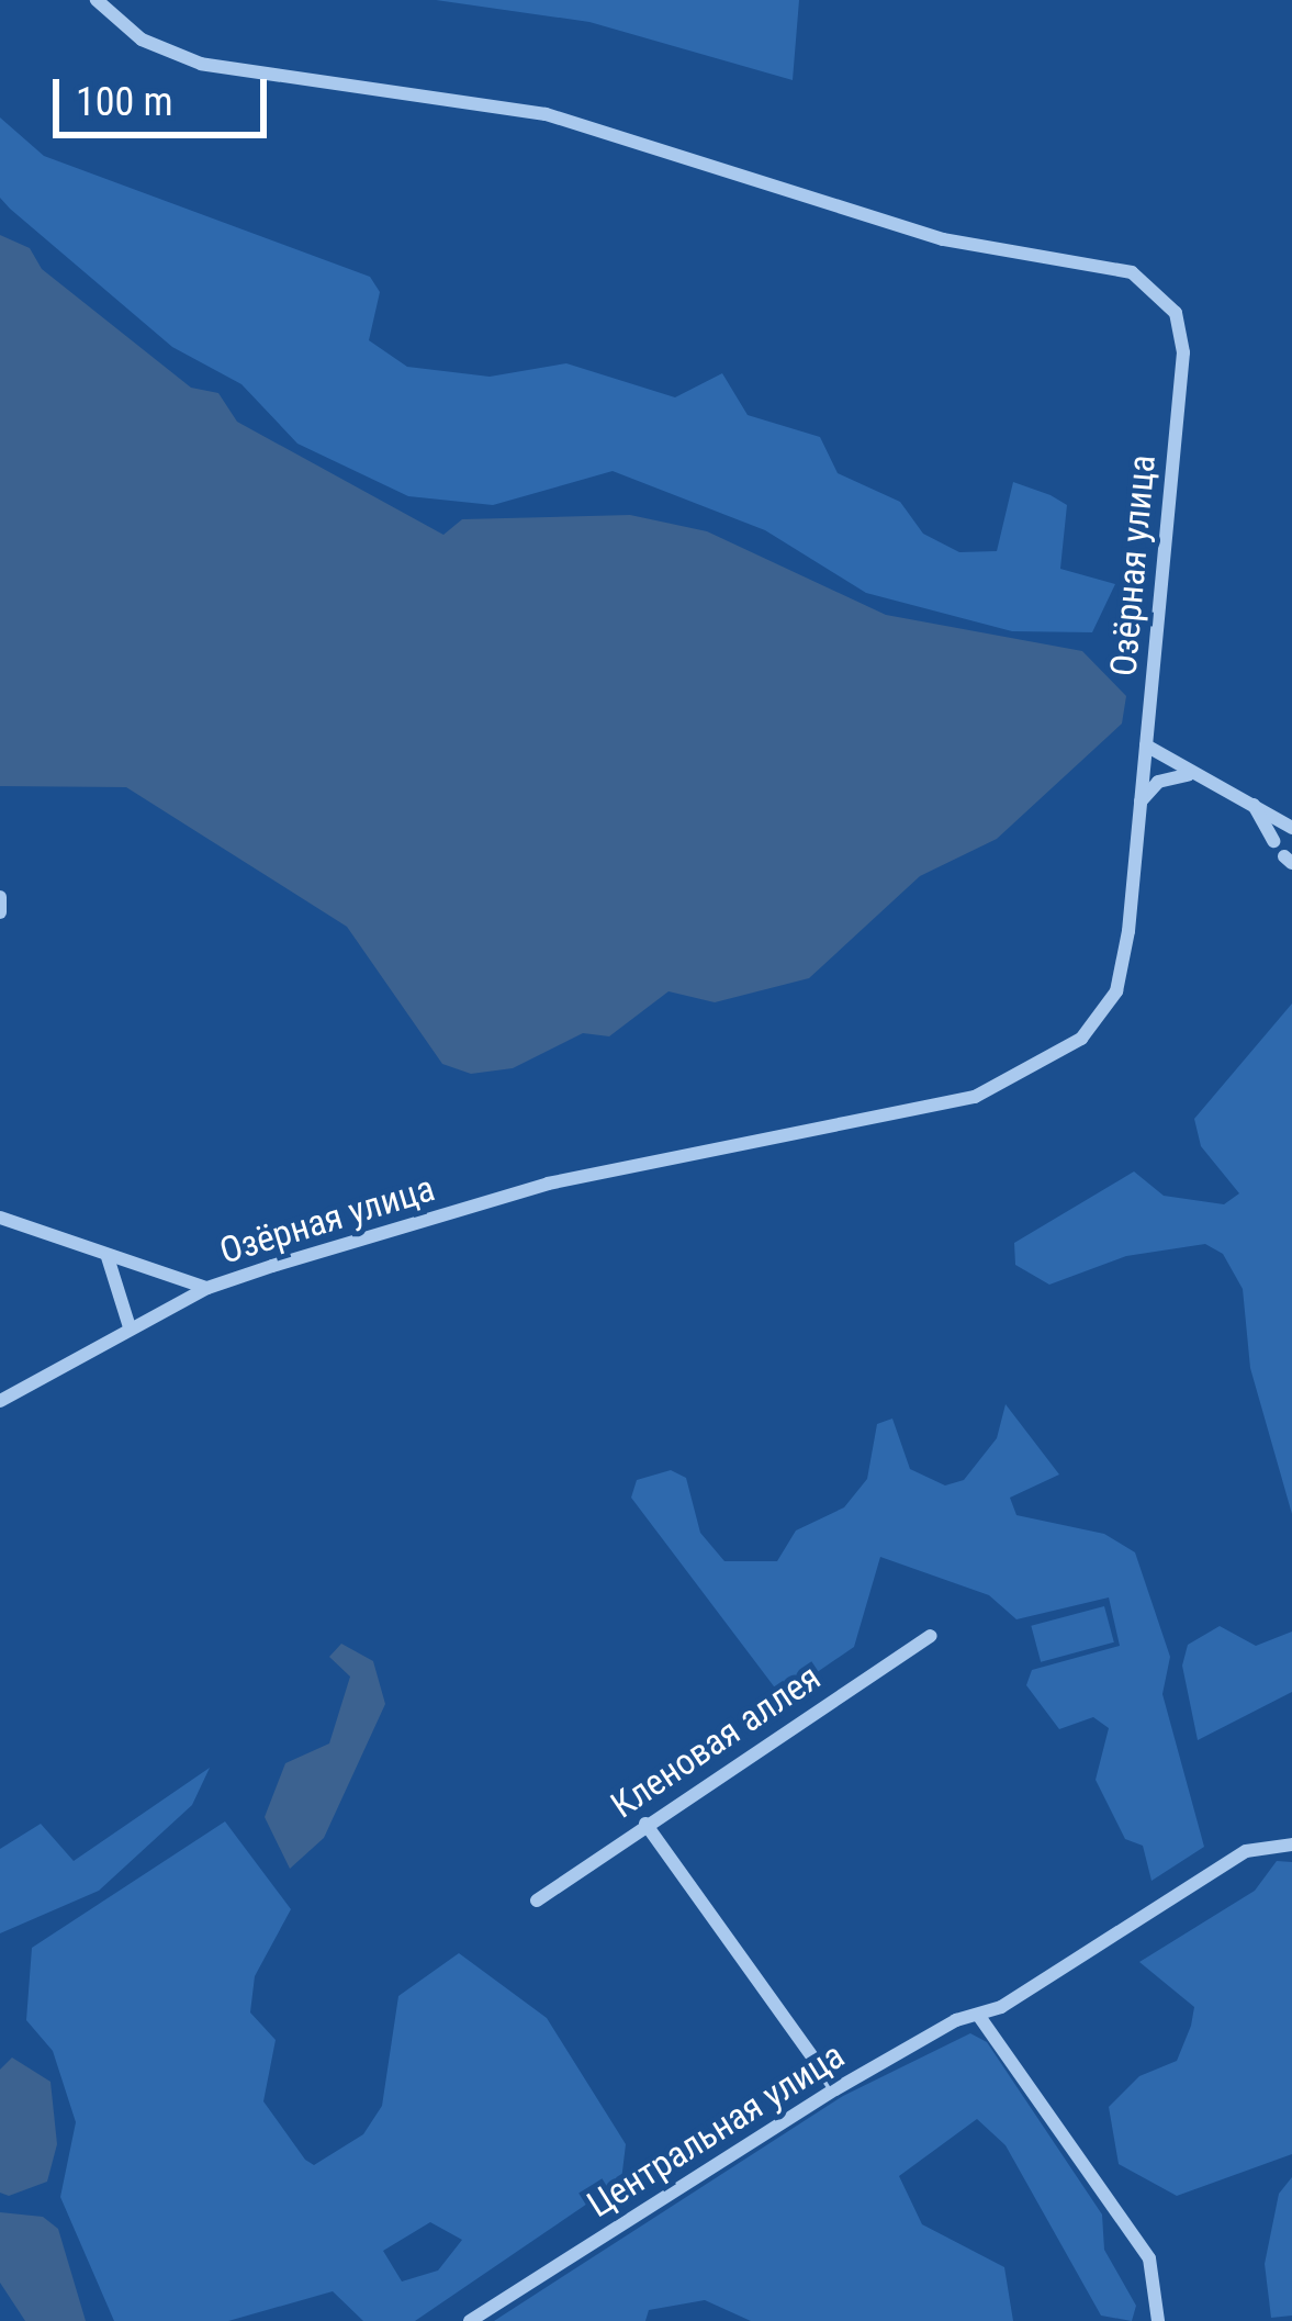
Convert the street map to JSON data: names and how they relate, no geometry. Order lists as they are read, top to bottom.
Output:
{
  "streets": {
    "street": ["Озёрная улица", "Кленовая аллея", "Центральная улица"]
  },
  "scale_bar": "100 m"
}
